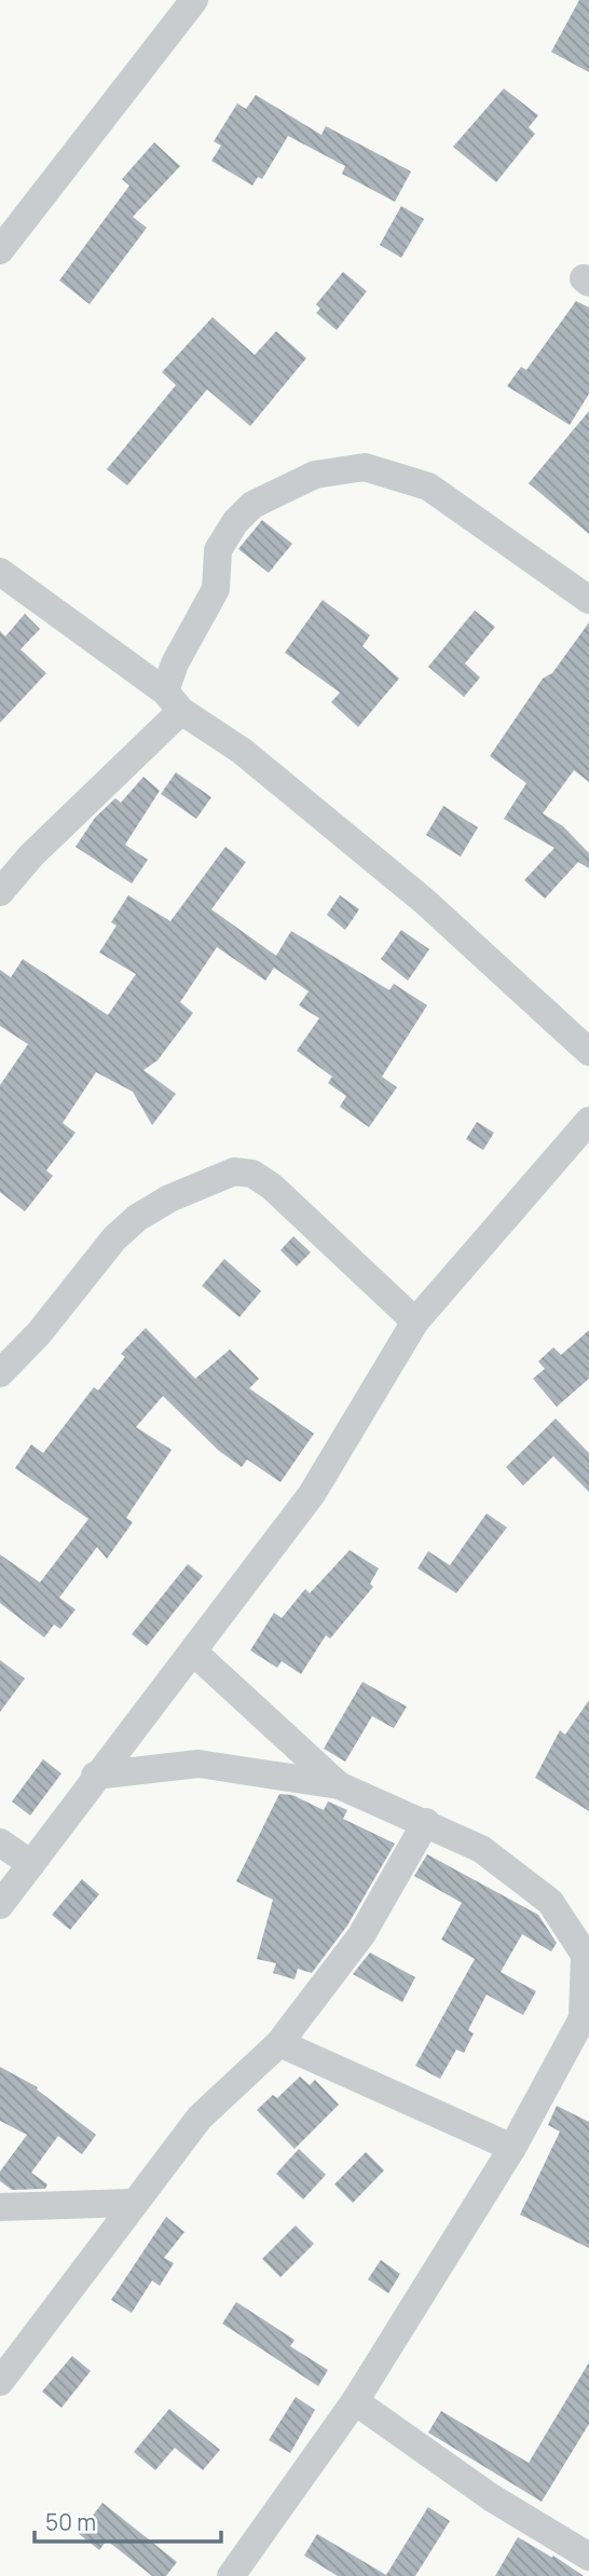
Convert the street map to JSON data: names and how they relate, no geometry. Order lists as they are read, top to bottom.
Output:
{
  "scale_bar": "50 m"
}
